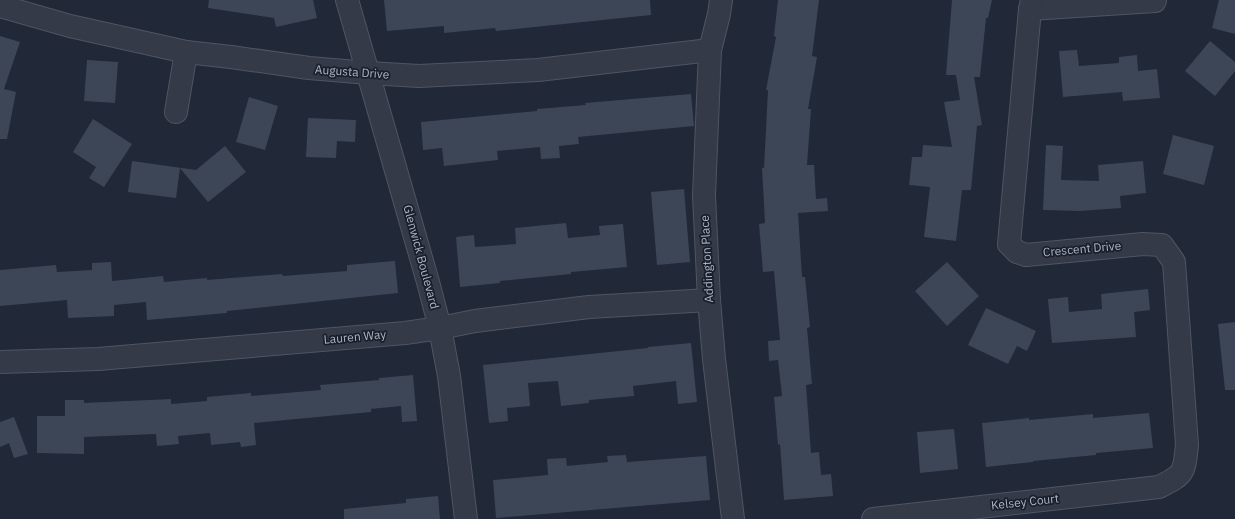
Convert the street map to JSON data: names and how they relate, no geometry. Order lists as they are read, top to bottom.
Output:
{
  "streets": {
    "street": [
      "Augusta Drive",
      "Crescent Drive",
      "Glenwick Boulevard",
      "Addington Place",
      "Lauren Way",
      "Kelsey Court"
    ]
  },
  "crossings": [
    ["Augusta Drive", "Glenwick Boulevard"],
    ["Augusta Drive", "Addington Place"],
    ["Crescent Drive", "Kelsey Court"],
    ["Glenwick Boulevard", "Lauren Way"],
    ["Addington Place", "Lauren Way"]
  ]
}
